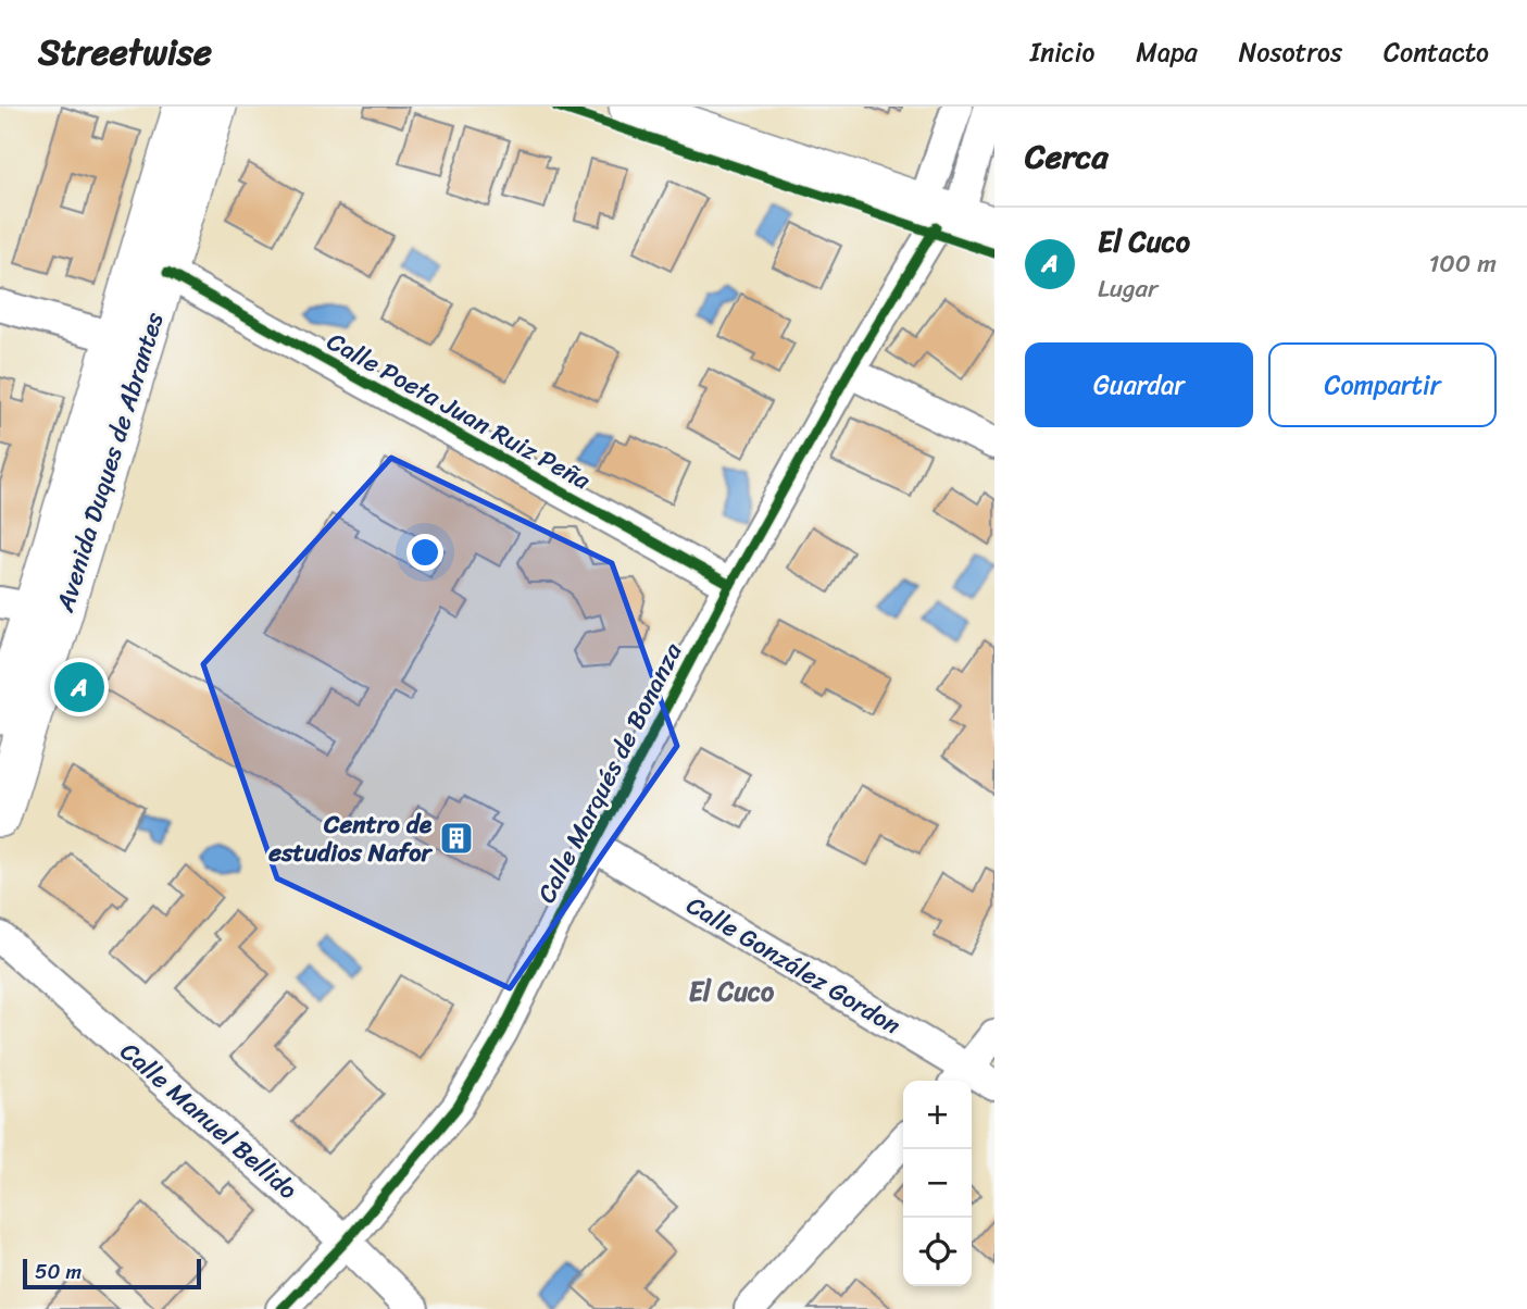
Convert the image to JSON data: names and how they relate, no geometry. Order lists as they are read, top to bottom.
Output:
{
  "streets": {
    "main road": ["Avenida Duques de Abrantes"],
    "street": [
      "Calle Poeta Juan Ruiz Peña",
      "Calle Marqués de Bonanza",
      "Calle González Gordon",
      "Calle Manuel Bellido"
    ]
  },
  "crossings": [
    ["Calle Poeta Juan Ruiz Peña", "Avenida Duques de Abrantes"],
    ["Calle Poeta Juan Ruiz Peña", "Calle Marqués de Bonanza"],
    ["Calle Marqués de Bonanza", "Calle González Gordon"],
    ["Calle Marqués de Bonanza", "Calle Manuel Bellido"]
  ],
  "districts": ["El Cuco"],
  "places": {
    "building": ["Centro de estudios Nafor"]
  },
  "scale_bar": "50 m",
  "page": {
    "header": "Streetwise",
    "nav": [
      "Inicio",
      "Mapa",
      "Nosotros",
      "Contacto"
    ],
    "heading": "Cerca",
    "list": [
      {
        "mark": "A",
        "name": "El Cuco",
        "note": "Lugar",
        "value": "100 m"
      }
    ],
    "buttons": ["Guardar", "Compartir"],
    "pins": "A",
    "map_buttons": ["+", "−"],
    "scale": "50 m"
  }
}
